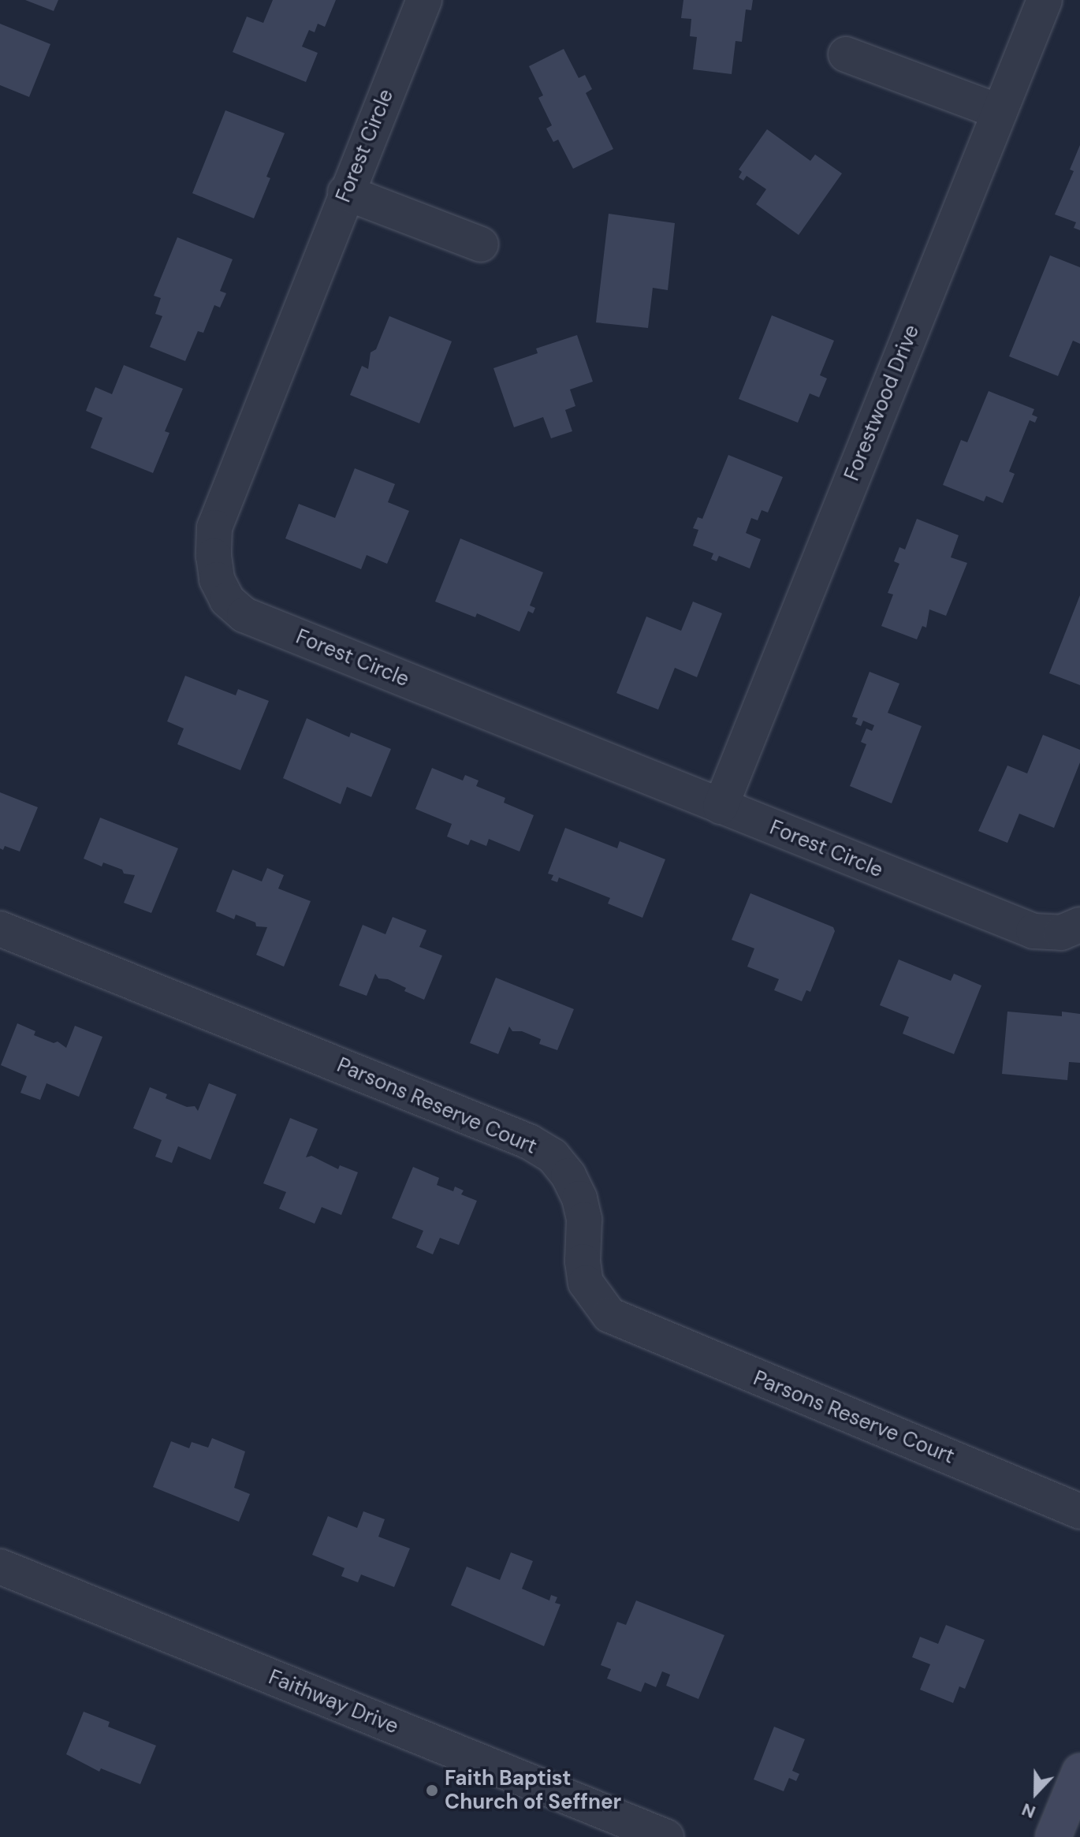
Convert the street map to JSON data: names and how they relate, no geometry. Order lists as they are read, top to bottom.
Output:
{
  "streets": {
    "street": [
      "Forest Circle",
      "Forestwood Drive",
      "Parsons Reserve Court",
      "Faithway Drive"
    ]
  },
  "crossings": [
    ["Forest Circle", "Forestwood Drive"]
  ],
  "places": ["Faith Baptist Church of Seffner"],
  "north": "bottom"
}
